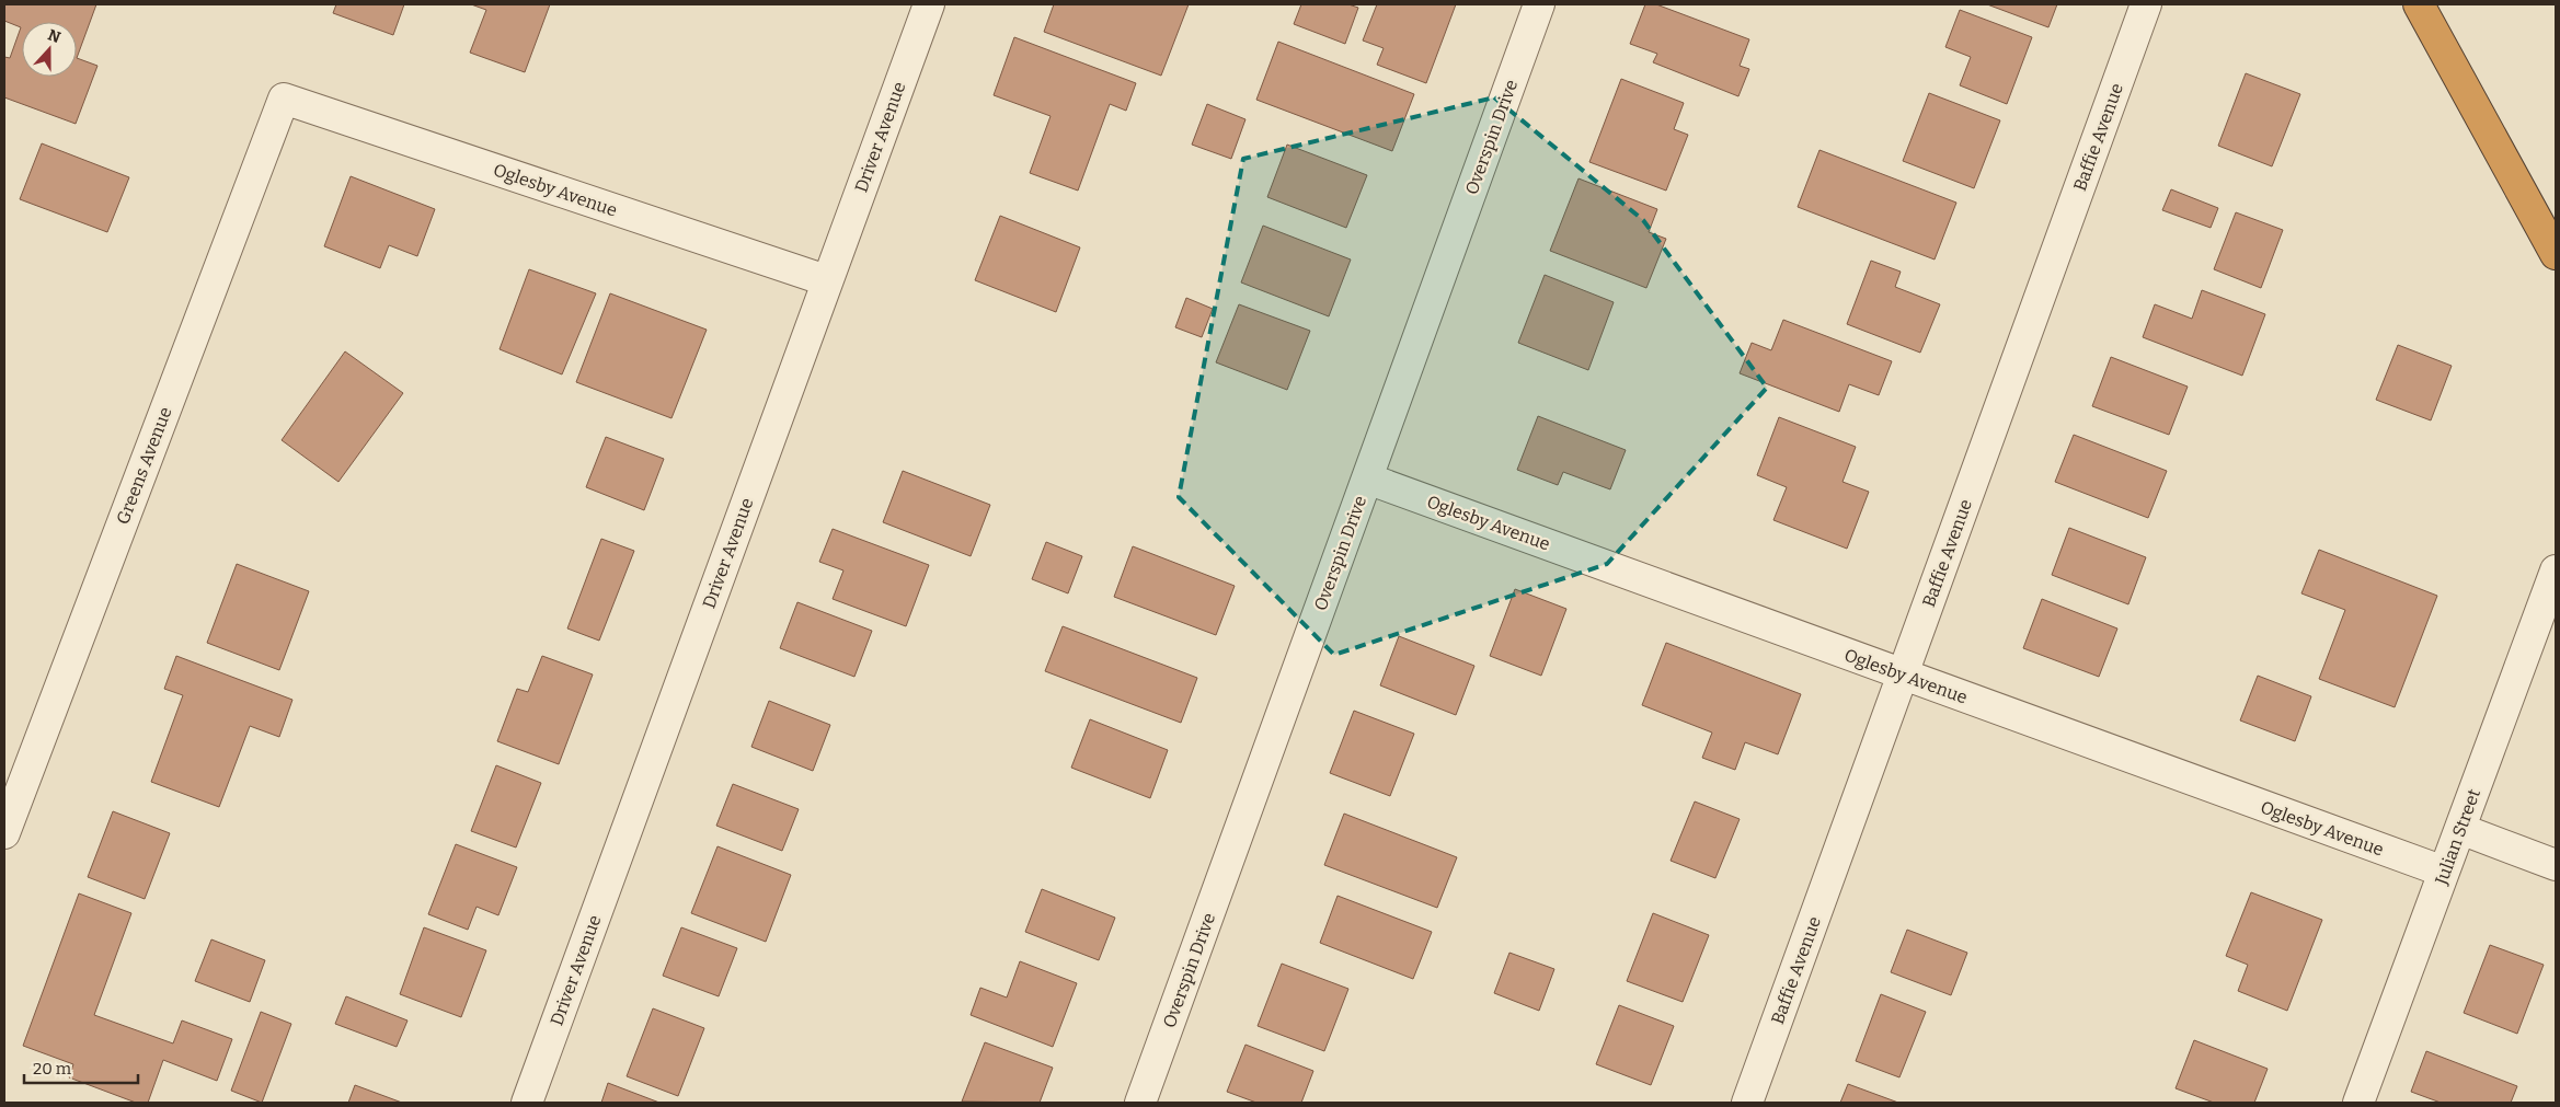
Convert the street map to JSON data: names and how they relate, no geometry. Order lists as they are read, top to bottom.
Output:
{
  "streets": {
    "street": [
      "Driver Avenue",
      "Overspin Drive",
      "Baffie Avenue",
      "Oglesby Avenue",
      "Greens Avenue",
      "Julian Street"
    ]
  },
  "crossings": [
    ["Driver Avenue", "Oglesby Avenue"],
    ["Overspin Drive", "Oglesby Avenue"],
    ["Baffie Avenue", "Oglesby Avenue"],
    ["Oglesby Avenue", "Greens Avenue"],
    ["Oglesby Avenue", "Julian Street"]
  ],
  "scale_bar": "20 m",
  "north": "top"
}
